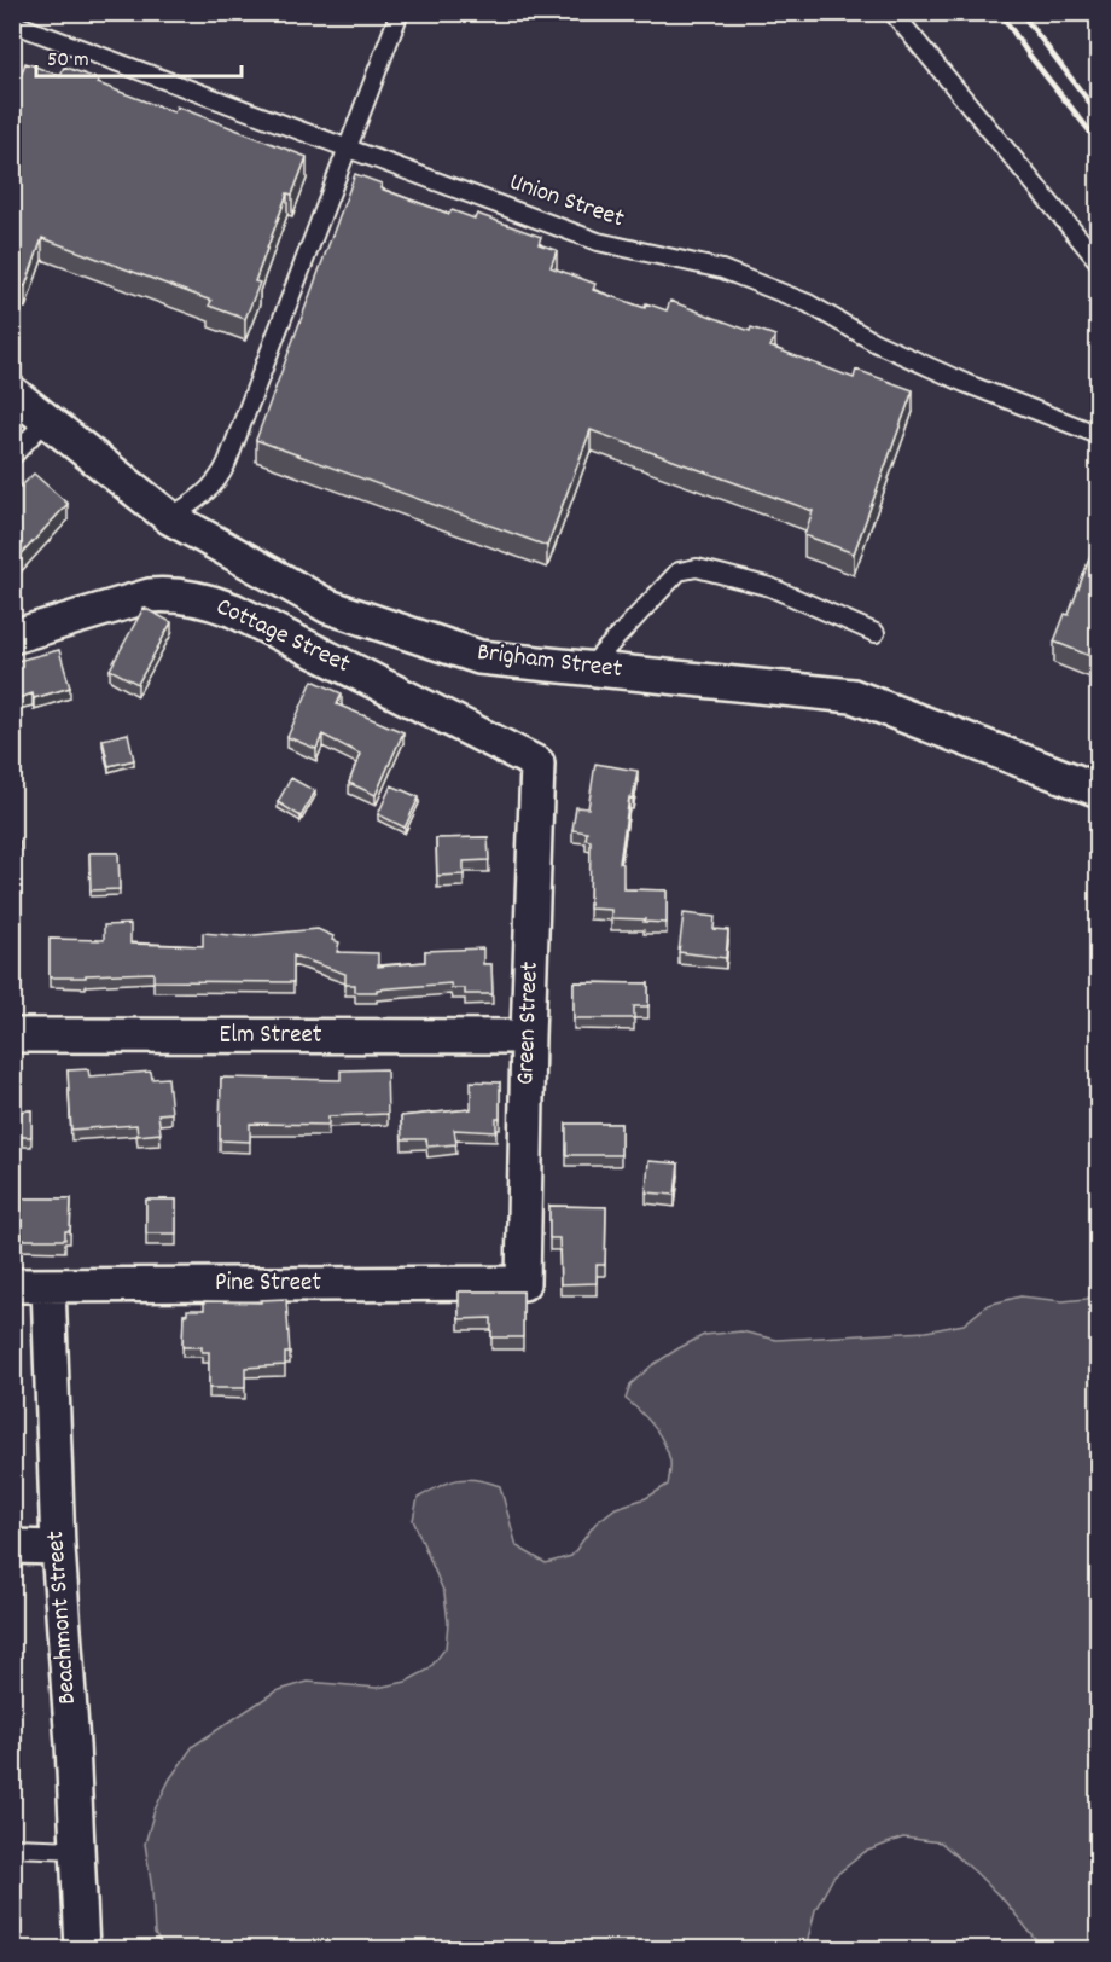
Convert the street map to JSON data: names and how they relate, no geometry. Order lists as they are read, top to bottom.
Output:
{
  "streets": {
    "street": [
      "Cottage Street",
      "Brigham Street",
      "Green Street",
      "Elm Street",
      "Pine Street",
      "Beachmont Street"
    ],
    "lane": ["Union Street"]
  },
  "crossings": [
    ["Cottage Street", "Green Street"],
    ["Green Street", "Elm Street"],
    ["Green Street", "Pine Street"],
    ["Pine Street", "Beachmont Street"]
  ],
  "scale_bar": "50 m"
}
